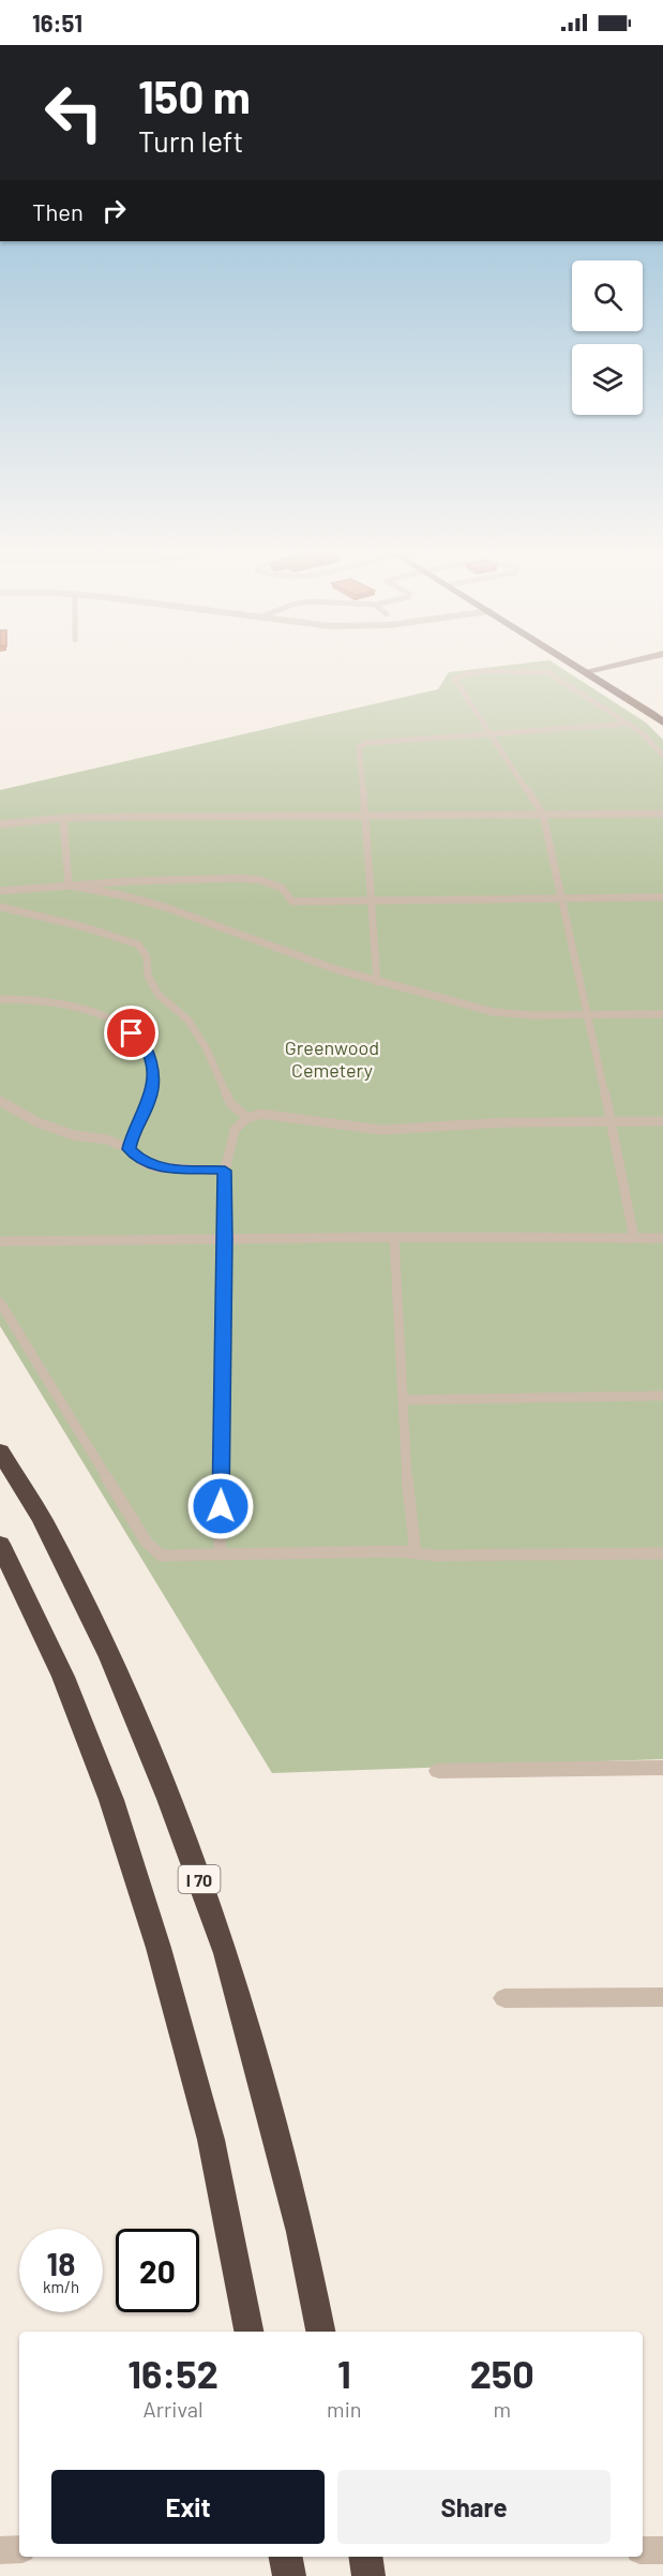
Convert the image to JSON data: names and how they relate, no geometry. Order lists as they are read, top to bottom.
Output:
{
  "streets": {
    "highway": ["I 70"]
  },
  "parks": ["Greenwood Cemetery"],
  "page": {
    "status": "16:51",
    "turn": ["150 m", "Turn left"],
    "then": "Then",
    "speed": "18 km/h",
    "limit": "20",
    "eta": [
      "16:52",
      "Arrival",
      "1",
      "min",
      "250",
      "m"
    ],
    "buttons": ["Exit", "Share"]
  }
}
